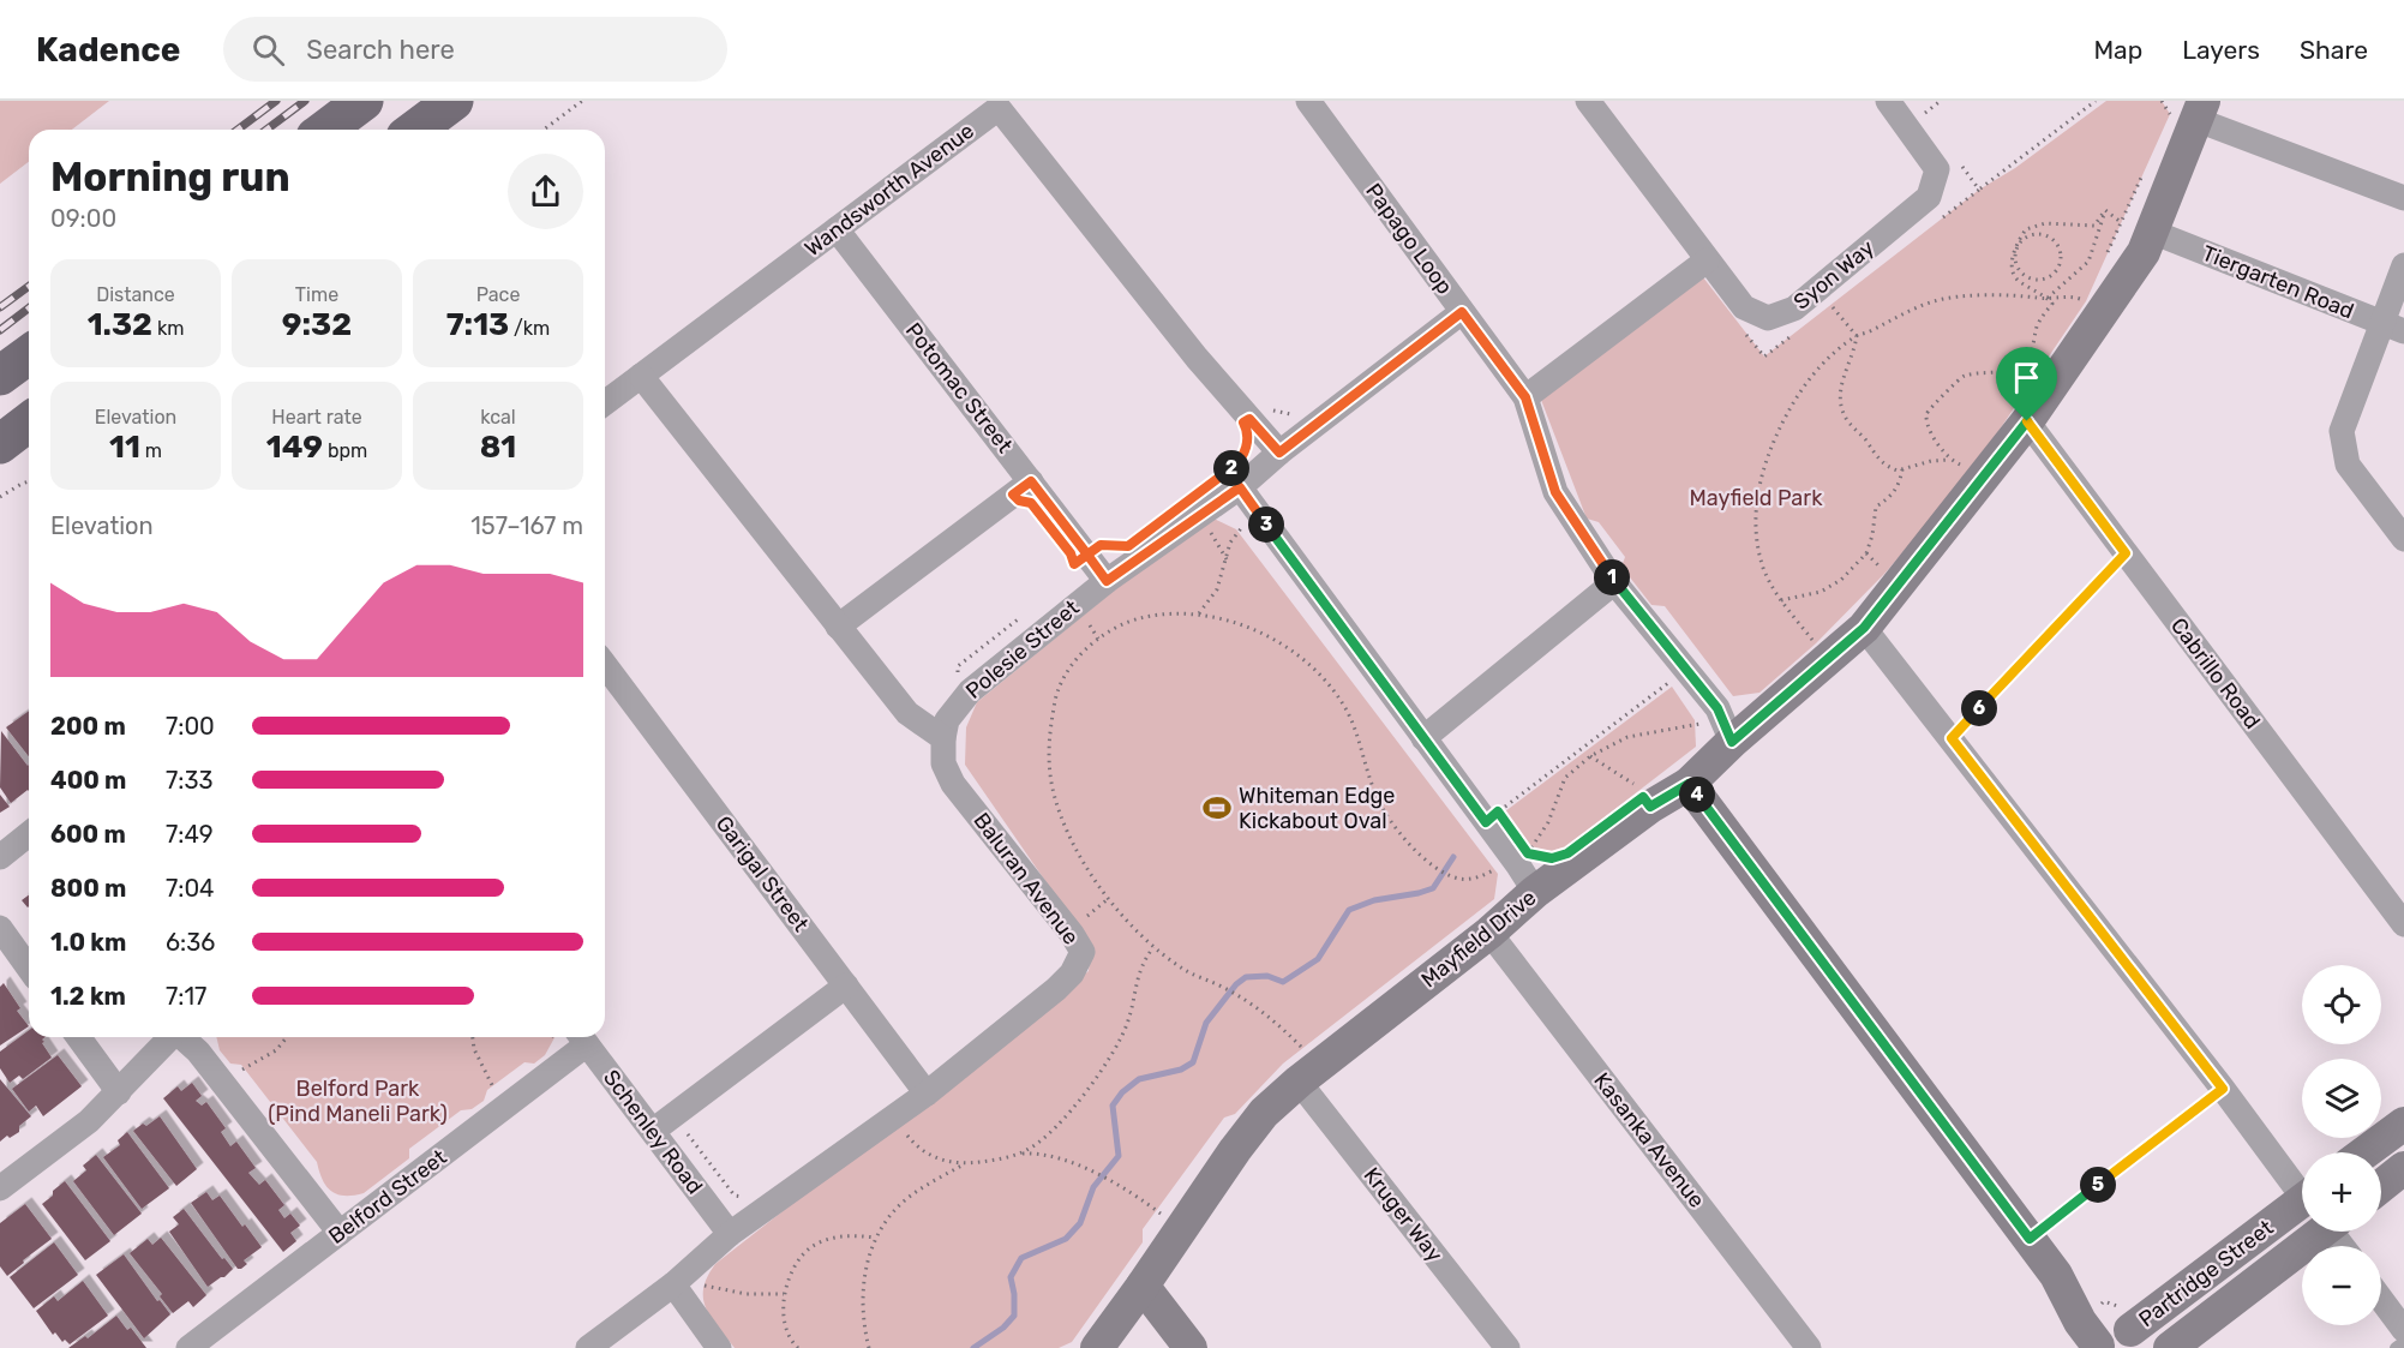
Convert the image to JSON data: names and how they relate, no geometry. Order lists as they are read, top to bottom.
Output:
{
  "streets": {
    "street": [
      "Wandsworth Avenue",
      "Papago Loop",
      "Syon Way",
      "Tiergarten Road",
      "Potomac Street",
      "Polesie Street",
      "Cabrillo Road",
      "Garigal Street",
      "Baluran Avenue",
      "Mayfield Drive",
      "Schenley Road",
      "Kasanka Avenue",
      "Belford Street",
      "Kruger Way",
      "Partridge Street"
    ]
  },
  "crossings": [
    ["Wandsworth Avenue", "Potomac Street"],
    ["Wandsworth Avenue", "Polesie Street"],
    ["Papago Loop", "Polesie Street"],
    ["Papago Loop", "Mayfield Drive"],
    ["Tiergarten Road", "Mayfield Drive"],
    ["Potomac Street", "Polesie Street"],
    ["Polesie Street", "Baluran Avenue"],
    ["Cabrillo Road", "Mayfield Drive"],
    ["Garigal Street", "Baluran Avenue"],
    ["Baluran Avenue", "Schenley Road"],
    ["Mayfield Drive", "Kasanka Avenue"],
    ["Mayfield Drive", "Kruger Way"],
    ["Schenley Road", "Belford Street"]
  ],
  "parks": ["Mayfield Park", "Belford Park (Pind Maneli Park)"],
  "places": {
    "sports": ["Whiteman Edge Kickabout Oval"]
  },
  "page": {
    "header": "Kadence",
    "search": "Search here",
    "nav": ["Map", "Layers", "Share"],
    "heading": ["Morning run", "09:00"],
    "stats": [
      ["Distance", "1.32 km"],
      ["Time", "9:32"],
      ["Pace", "7:13 /km"],
      ["Elevation", "11 m"],
      ["Heart rate", "149 bpm"],
      ["kcal", "81"]
    ],
    "pins": [
      "2",
      "3",
      "1",
      "6",
      "4",
      "5"
    ],
    "chart": ["Elevation", "157–167 m"],
    "list": [
      {
        "name": "200 m",
        "note": "7:00"
      },
      {
        "name": "400 m",
        "note": "7:33"
      },
      {
        "name": "600 m",
        "note": "7:49"
      },
      {
        "name": "800 m",
        "note": "7:04"
      },
      {
        "name": "1.0 km",
        "note": "6:36"
      },
      {
        "name": "1.2 km",
        "note": "7:17"
      }
    ],
    "map_buttons": ["+", "−"]
  }
}
